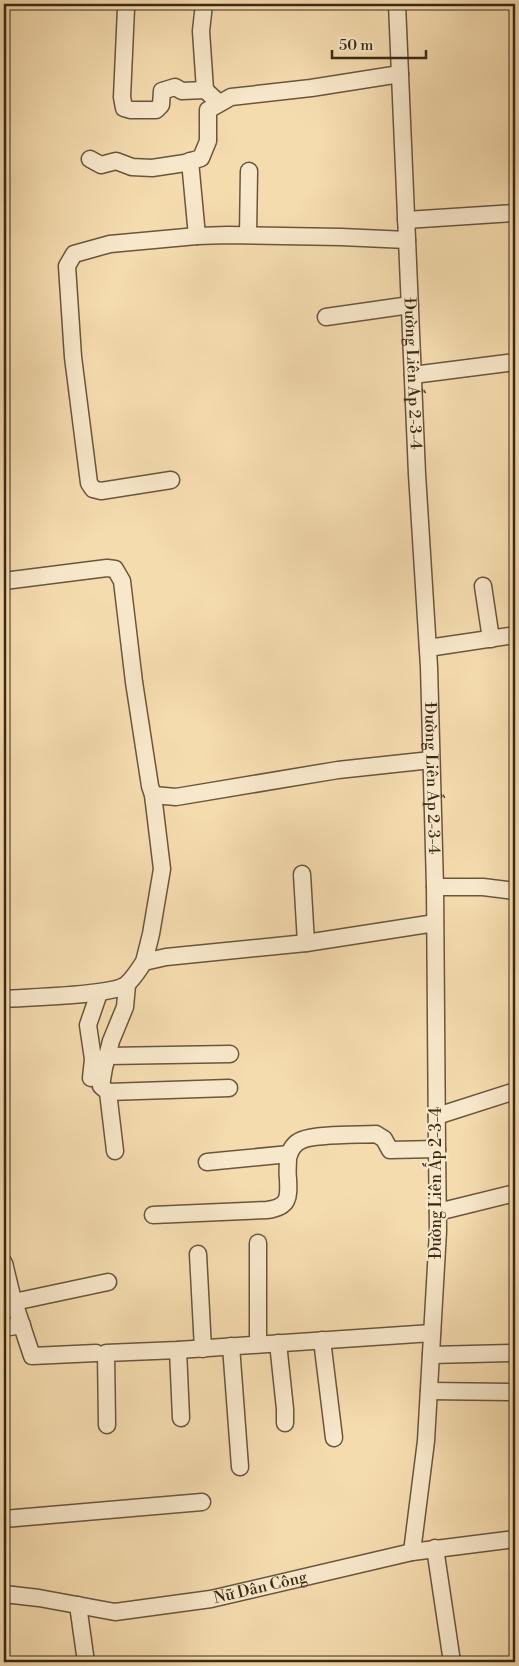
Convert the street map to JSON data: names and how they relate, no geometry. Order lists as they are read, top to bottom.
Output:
{
  "streets": {
    "street": ["Đường Liên Ấp 2-3-4", "Nữ Dân Công"]
  },
  "crossings": [
    ["Đường Liên Ấp 2-3-4", "Nữ Dân Công"]
  ],
  "scale_bar": "50 m"
}
